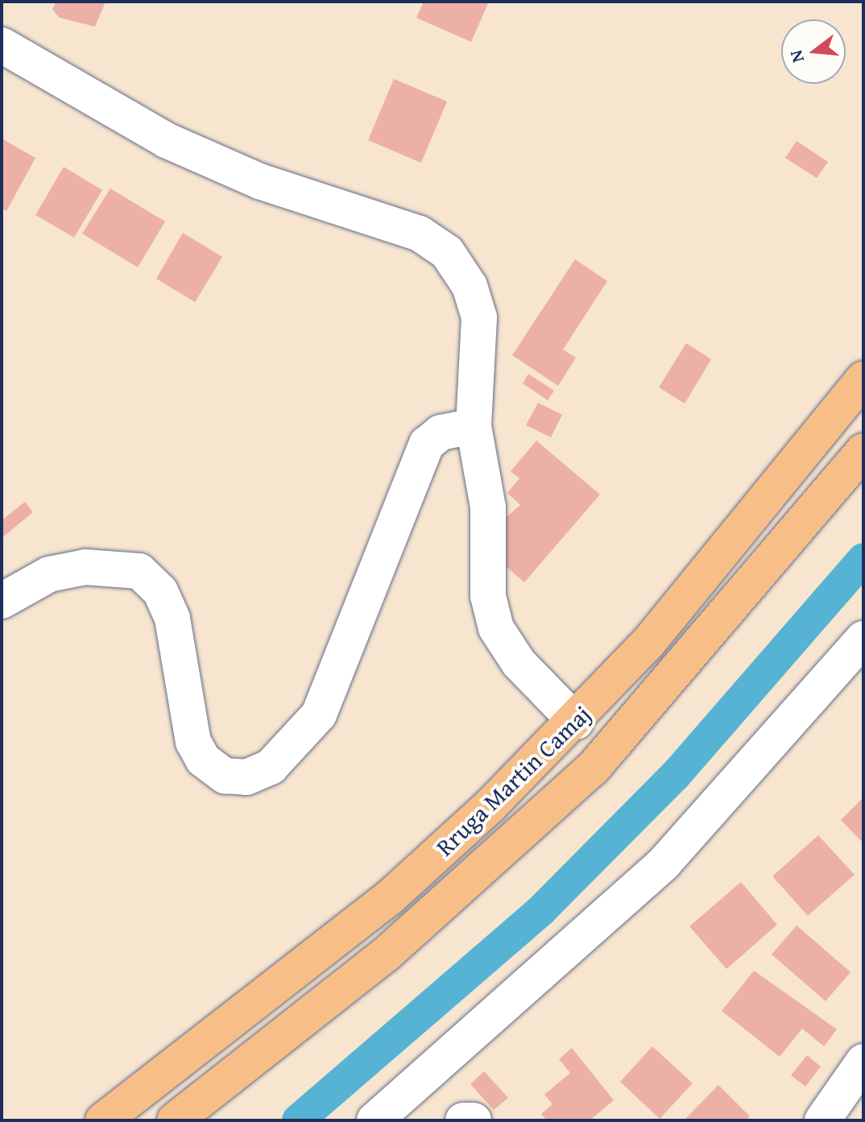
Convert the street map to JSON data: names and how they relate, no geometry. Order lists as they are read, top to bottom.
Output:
{
  "streets": {
    "highway": ["Rruga Martin Camaj"]
  },
  "north": "left"
}
